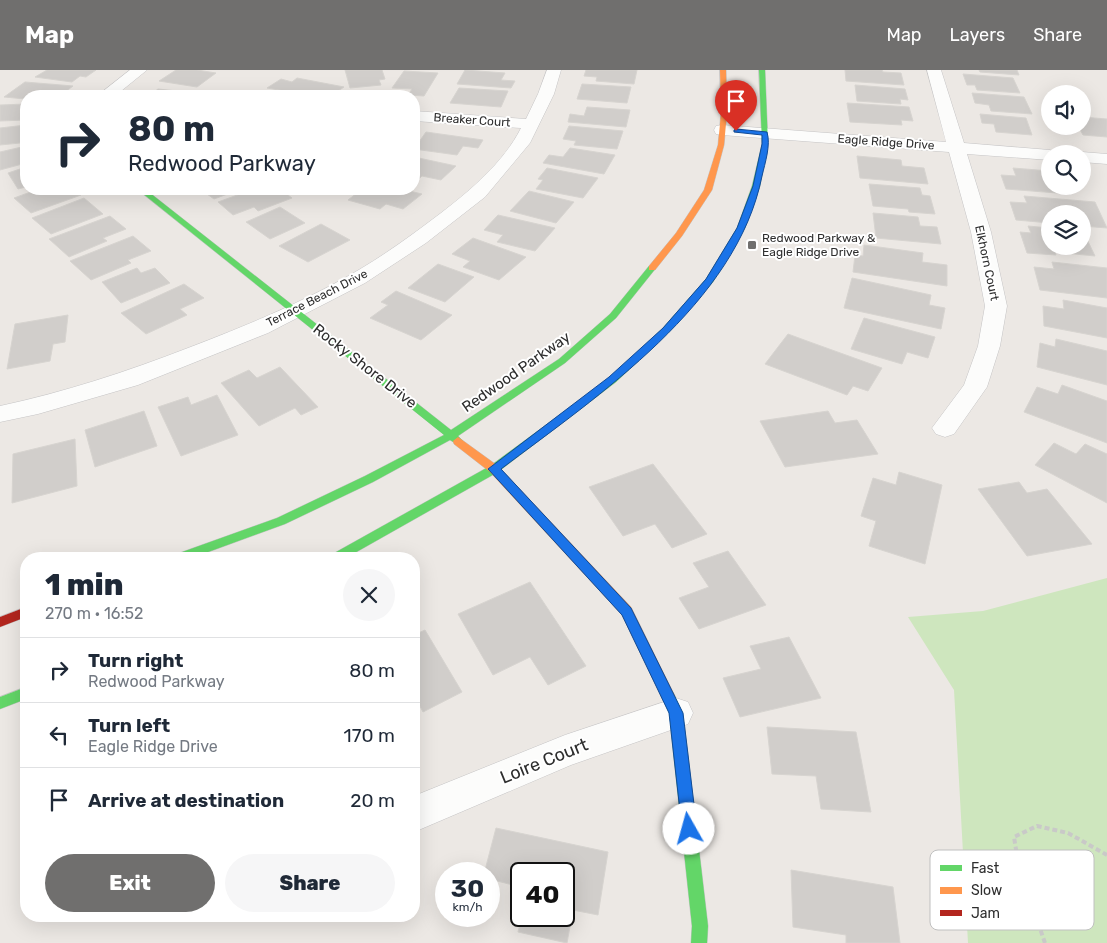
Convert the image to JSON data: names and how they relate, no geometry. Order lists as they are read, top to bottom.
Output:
{
  "streets": {
    "main road": ["Rocky Shore Drive", "Redwood Parkway"],
    "street": [
      "Breaker Court",
      "Eagle Ridge Drive",
      "Elkhorn Court",
      "Terrace Beach Drive",
      "Loire Court"
    ]
  },
  "crossings": [
    ["Breaker Court", "Terrace Beach Drive"],
    ["Eagle Ridge Drive", "Elkhorn Court"],
    ["Eagle Ridge Drive", "Redwood Parkway"],
    ["Terrace Beach Drive", "Rocky Shore Drive"],
    ["Rocky Shore Drive", "Redwood Parkway"],
    ["Rocky Shore Drive", "Loire Court"]
  ],
  "places": {
    "transit": ["Redwood Parkway & Eagle Ridge Drive"]
  },
  "legend": ["Fast", "Slow", "Jam"],
  "page": {
    "header": "Map",
    "nav": ["Map", "Layers", "Share"],
    "turn": ["80 m", "Redwood Parkway"],
    "heading": ["1 min", "270 m · 16:52"],
    "list": [
      {
        "name": "Turn right",
        "note": "Redwood Parkway",
        "value": "80 m"
      },
      {
        "name": "Turn left",
        "note": "Eagle Ridge Drive",
        "value": "170 m"
      },
      {
        "name": "Arrive at destination",
        "value": "20 m"
      }
    ],
    "buttons": ["Exit", "Share"],
    "speed": "30 km/h",
    "limit": "40"
  }
}
